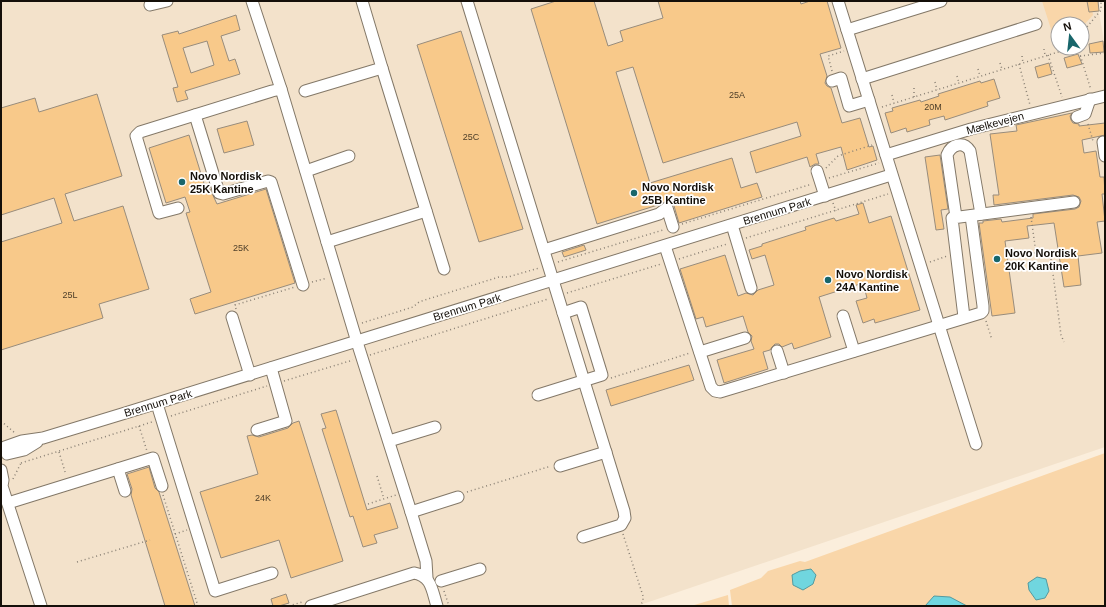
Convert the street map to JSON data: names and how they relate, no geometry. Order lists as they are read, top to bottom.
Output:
{
  "streets": {
    "street": ["Mælkevejen", "Brennum Park"]
  },
  "places": [
    "Novo Nordisk 25K Kantine",
    "Novo Nordisk 25B Kantine",
    "Novo Nordisk 20K Kantine",
    "Novo Nordisk 24A Kantine"
  ],
  "house_numbers": [
    "25A",
    "20M",
    "25C",
    "25K",
    "25L",
    "24K"
  ],
  "north": "top"
}
